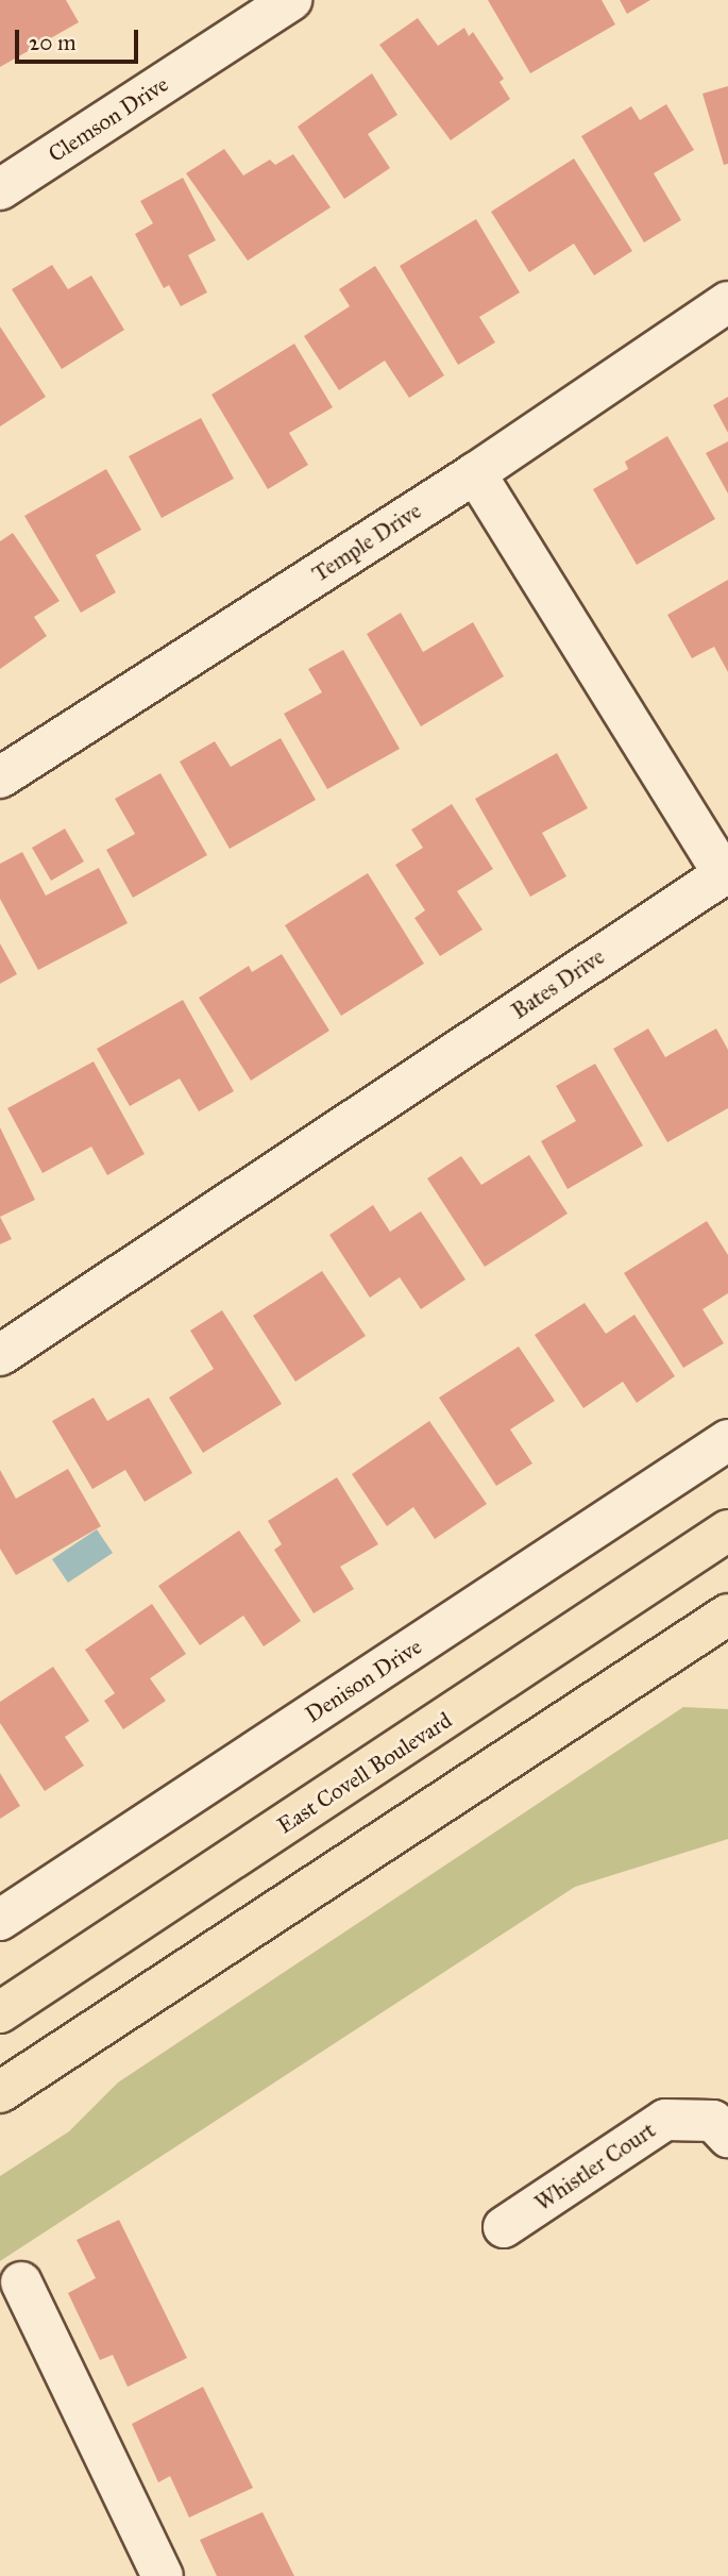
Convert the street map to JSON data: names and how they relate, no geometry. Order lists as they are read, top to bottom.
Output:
{
  "streets": {
    "main road": ["East Covell Boulevard"],
    "street": [
      "Clemson Drive",
      "Temple Drive",
      "Bates Drive",
      "Denison Drive",
      "Whistler Court"
    ]
  },
  "crossings": [
    ["Temple Drive", "Bates Drive"]
  ],
  "scale_bar": "20 m"
}
